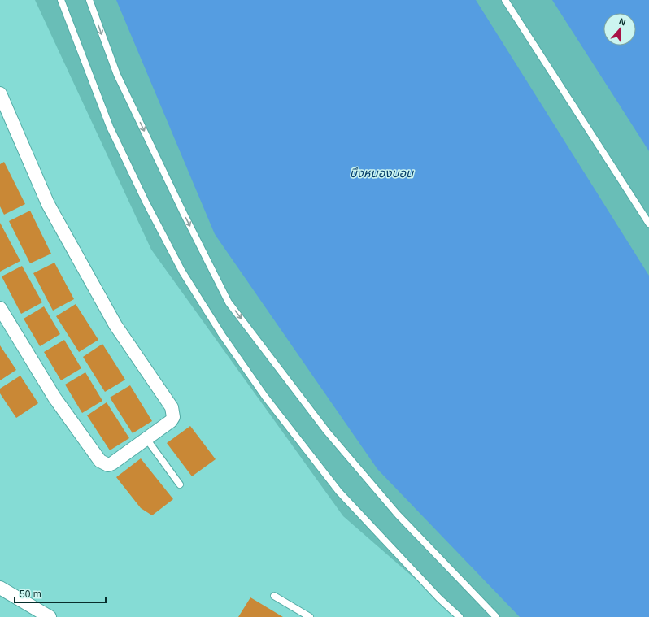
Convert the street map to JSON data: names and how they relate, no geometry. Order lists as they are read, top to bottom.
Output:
{
  "water": ["บึงหนองบอน"],
  "scale_bar": "50 m",
  "north": "top"
}
